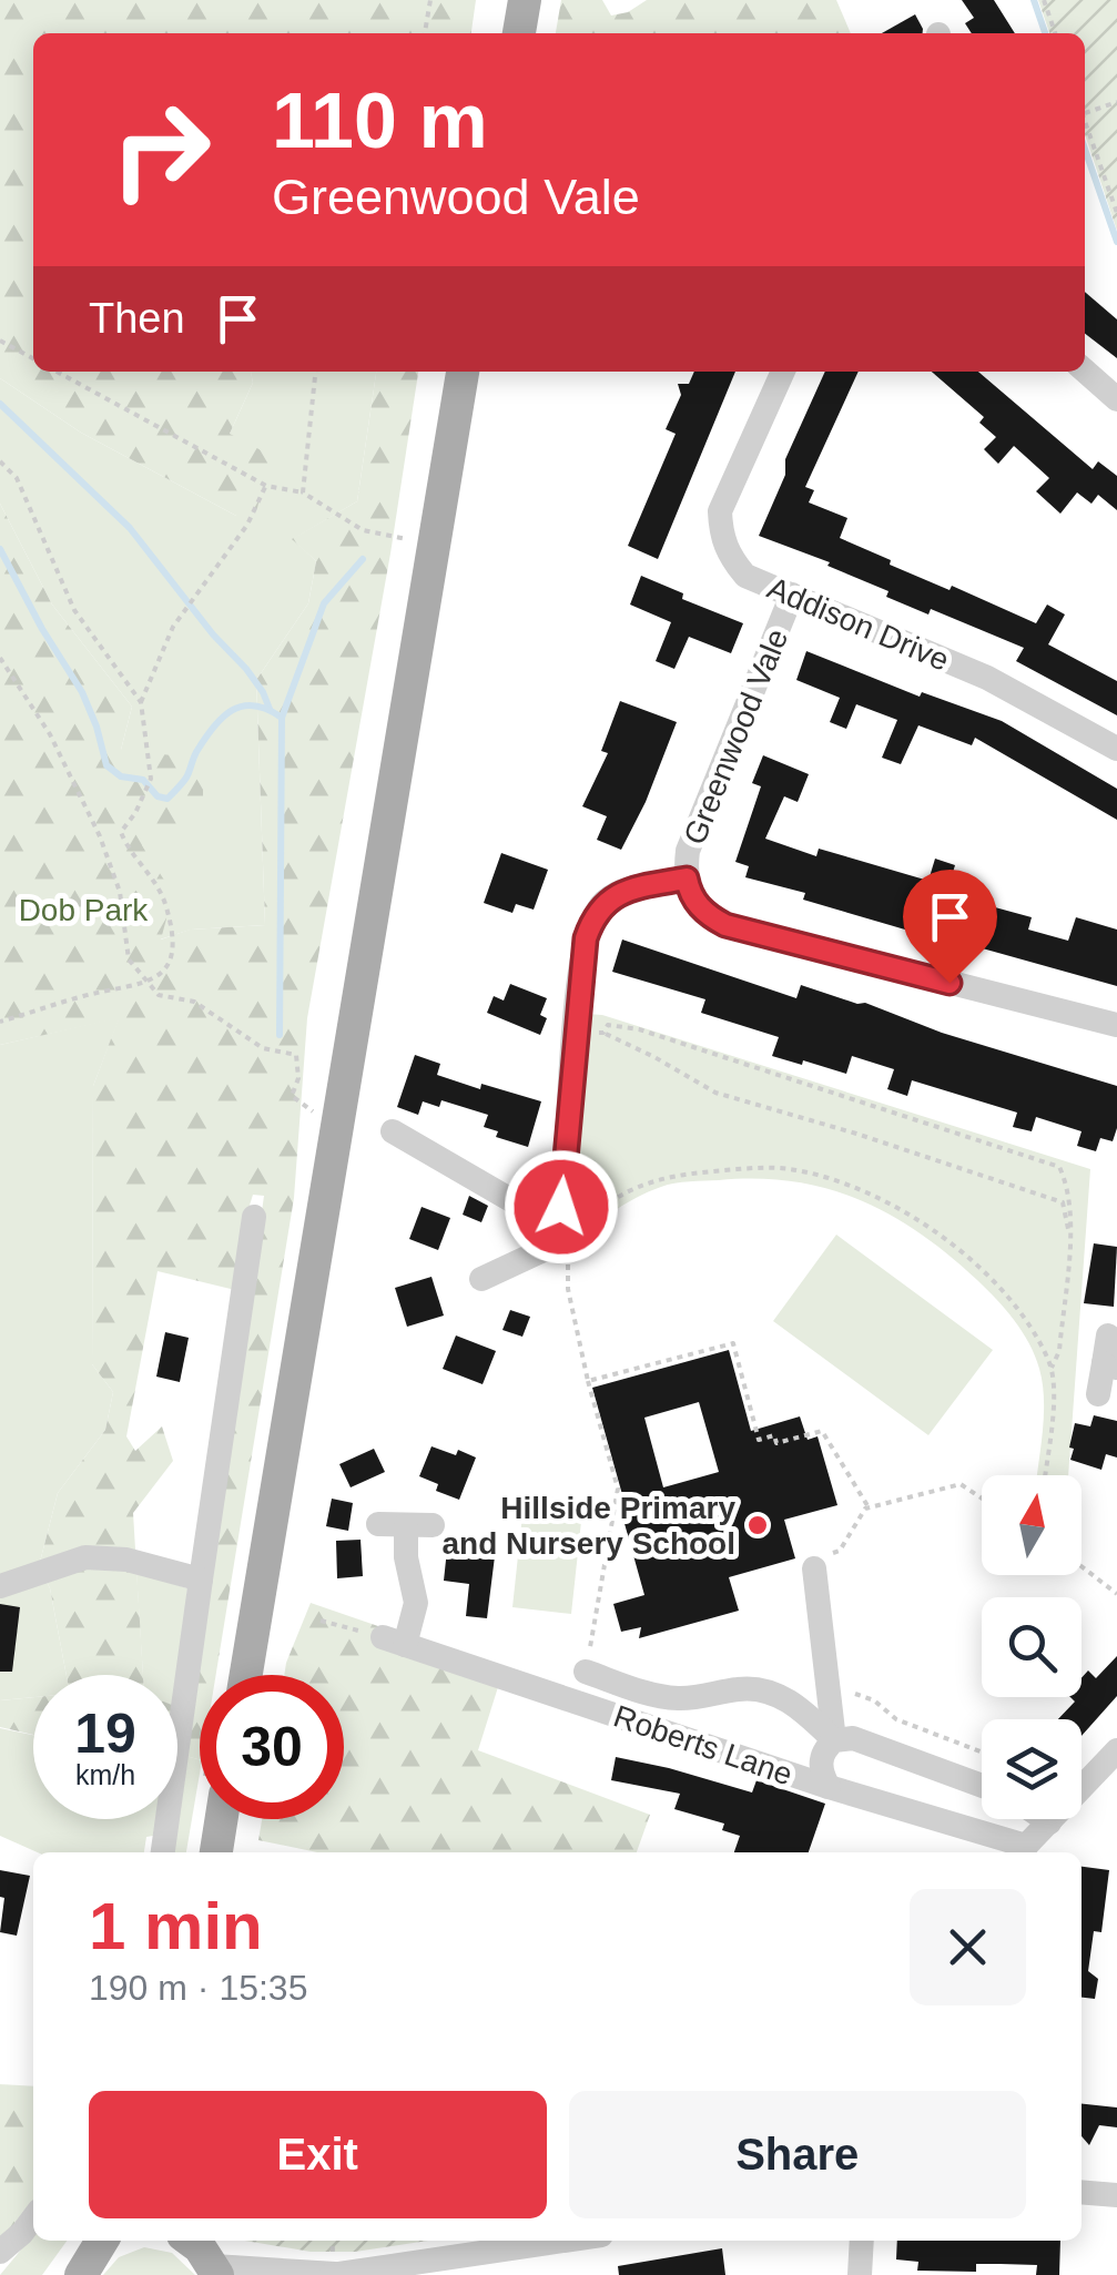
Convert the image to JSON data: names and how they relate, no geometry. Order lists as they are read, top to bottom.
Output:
{
  "streets": {
    "street": ["Addison Drive", "Greenwood Vale", "Roberts Lane"]
  },
  "crossings": [
    ["Addison Drive", "Greenwood Vale"]
  ],
  "parks": ["Dob Park"],
  "places": ["Hillside Primary and Nursery School"],
  "north": "top",
  "page": {
    "turn": ["110 m", "Greenwood Vale"],
    "then": "Then",
    "speed": "19 km/h",
    "limit": "30",
    "heading": ["1 min", "190 m · 15:35"],
    "buttons": ["Exit", "Share"]
  }
}
